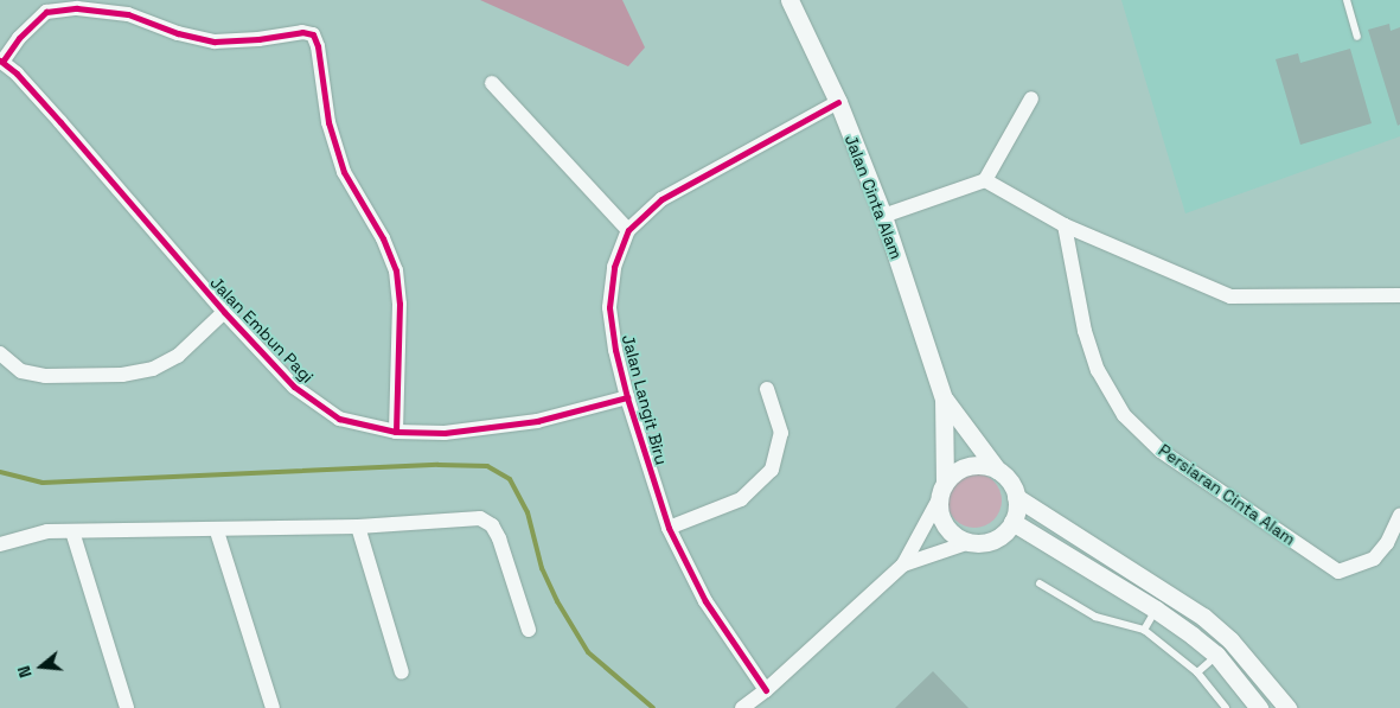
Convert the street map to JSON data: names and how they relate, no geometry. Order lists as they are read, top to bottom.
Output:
{
  "streets": {
    "street": [
      "Jalan Cinta Alam",
      "Jalan Embun Pagi",
      "Jalan Langit Biru",
      "Persiaran Cinta Alam"
    ]
  },
  "crossings": [
    ["Jalan Cinta Alam", "Jalan Langit Biru"],
    ["Jalan Embun Pagi", "Jalan Langit Biru"]
  ],
  "north": "left"
}
